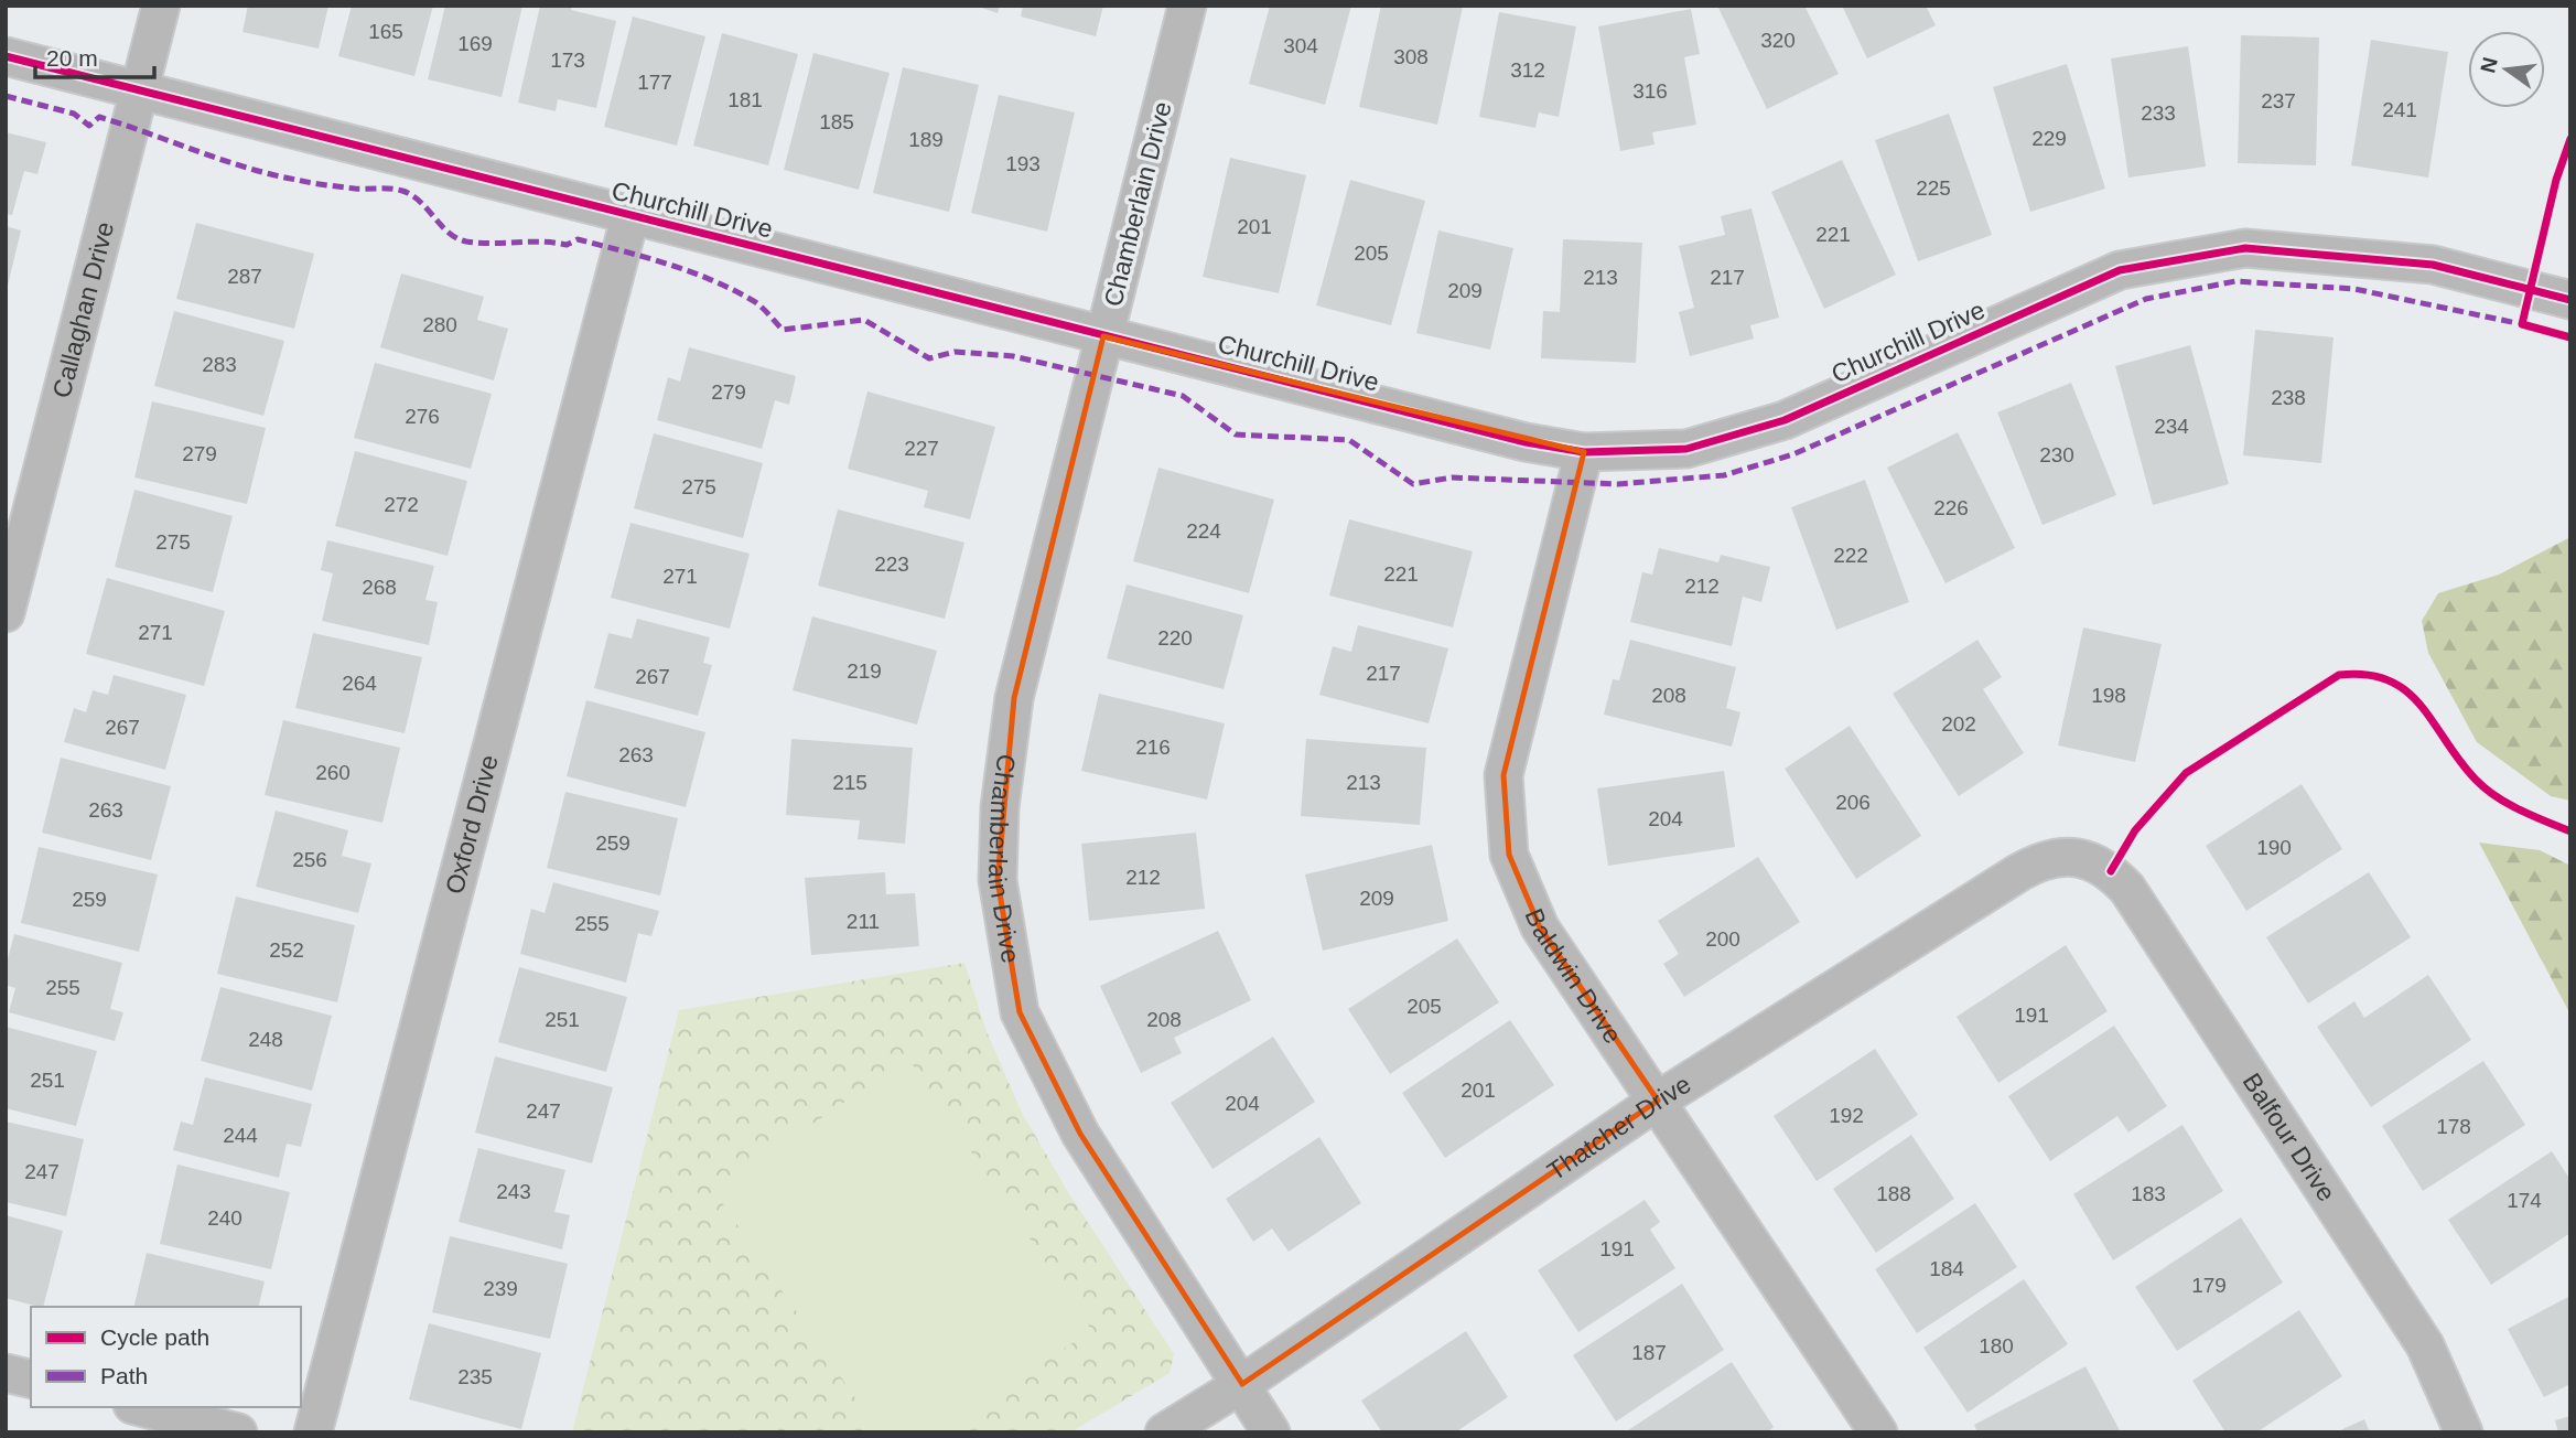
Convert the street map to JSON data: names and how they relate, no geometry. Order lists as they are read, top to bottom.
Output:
{
  "streets": {
    "street": [
      "Chamberlain Drive",
      "Churchill Drive",
      "Callaghan Drive",
      "Oxford Drive",
      "Baldwin Drive",
      "Thatcher Drive",
      "Balfour Drive"
    ]
  },
  "crossings": [
    ["Chamberlain Drive", "Churchill Drive"],
    ["Chamberlain Drive", "Thatcher Drive"],
    ["Churchill Drive", "Callaghan Drive"],
    ["Churchill Drive", "Oxford Drive"],
    ["Churchill Drive", "Baldwin Drive"],
    ["Baldwin Drive", "Thatcher Drive"],
    ["Thatcher Drive", "Balfour Drive"]
  ],
  "house_numbers": [
    "165",
    "320",
    "169",
    "304",
    "308",
    "173",
    "312",
    "177",
    "316",
    "181",
    "237",
    "241",
    "233",
    "185",
    "229",
    "189",
    "193",
    "225",
    "201",
    "221",
    "205",
    "287",
    "213",
    "217",
    "209",
    "280",
    "283",
    "279",
    "238",
    "276",
    "234",
    "227",
    "279",
    "230",
    "275",
    "272",
    "226",
    "224",
    "275",
    "222",
    "223",
    "221",
    "271",
    "212",
    "268",
    "271",
    "220",
    "219",
    "217",
    "267",
    "264",
    "208",
    "198",
    "202",
    "267",
    "216",
    "263",
    "260",
    "215",
    "213",
    "206",
    "263",
    "204",
    "259",
    "190",
    "256",
    "212",
    "209",
    "259",
    "211",
    "255",
    "200",
    "252",
    "255",
    "205",
    "191",
    "251",
    "208",
    "248",
    "251",
    "201",
    "204",
    "247",
    "192",
    "178",
    "244",
    "247",
    "243",
    "188",
    "183",
    "174",
    "240",
    "191",
    "184",
    "179",
    "239",
    "180",
    "187",
    "235"
  ],
  "legend": ["Cycle path", "Path"],
  "scale_bar": "20 m",
  "north": "left"
}
